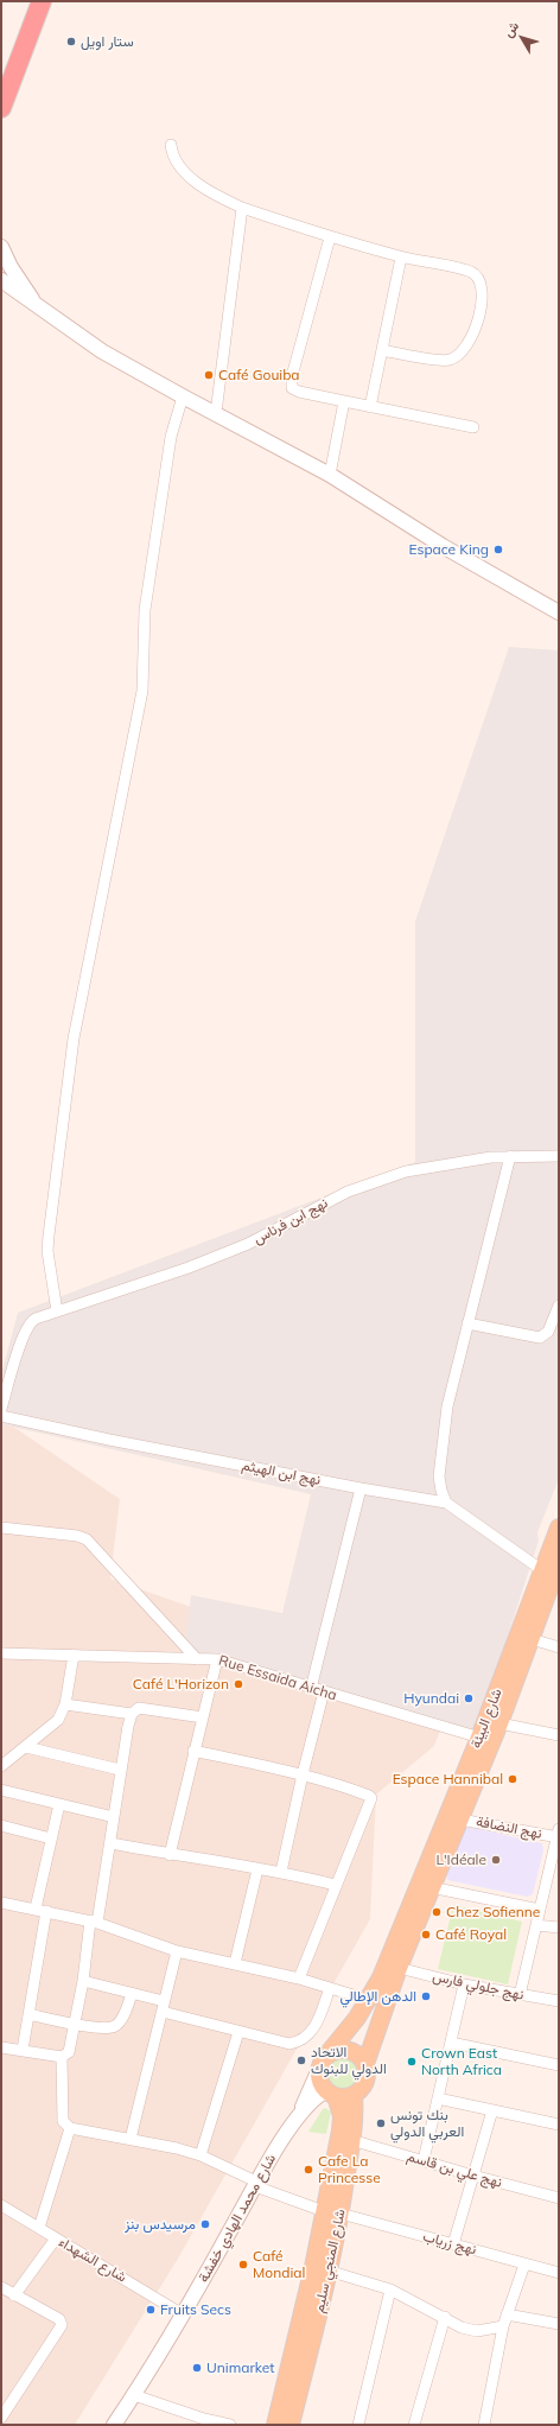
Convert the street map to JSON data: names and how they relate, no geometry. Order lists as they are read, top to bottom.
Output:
{
  "streets": {
    "main road": ["شارع البيئة", "شارع محمد الهادي خفشة", "شارع المنجي سليم"],
    "street": [
      "نهج ابن فرناس",
      "نهج ابن الهيثم",
      "Rue Essaida Aicha",
      "نهج النضافة",
      "نهج جلولي فارس",
      "نهج علي بن قاسم",
      "نهج زرياب",
      "شارع الشهداء"
    ]
  },
  "crossings": [
    ["نهج ابن الهيثم", "شارع البيئة"],
    ["Rue Essaida Aicha", "شارع البيئة"],
    ["شارع البيئة", "نهج النضافة"],
    ["شارع البيئة", "نهج جلولي فارس"],
    ["شارع البيئة", "شارع المنجي سليم"],
    ["نهج علي بن قاسم", "شارع المنجي سليم"],
    ["شارع محمد الهادي خفشة", "نهج زرياب"],
    ["شارع محمد الهادي خفشة", "شارع الشهداء"],
    ["نهج زرياب", "شارع المنجي سليم"]
  ],
  "places": [
    "ستار اويل",
    "Café Gouiba",
    "Espace King",
    "Café L'Horizon",
    "Hyundai",
    "Espace Hannibal",
    "L'Idéale",
    "Chez Sofienne",
    "Café Royal",
    "الدهن الإطالي",
    "الاتحاد الدولي للبنوك",
    "Crown East North Africa",
    "بنك تونس العربي الدولي",
    "Cafe La Princesse",
    "مرسيدس بنز",
    "Café Mondial",
    "Fruits Secs",
    "Unimarket"
  ],
  "north": "top left"
}
